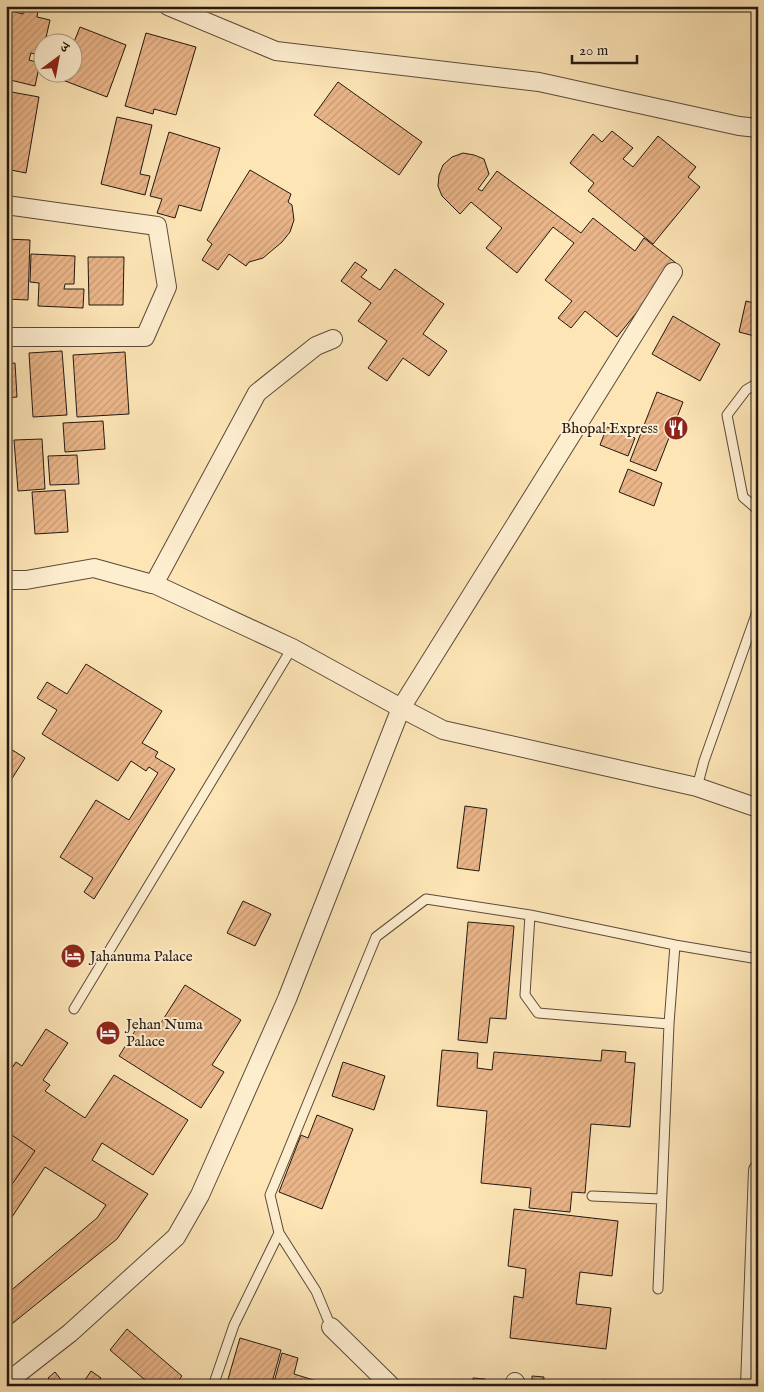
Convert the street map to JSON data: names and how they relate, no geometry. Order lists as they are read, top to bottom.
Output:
{
  "places": {
    "restaurant": ["Bhopal Express"],
    "hotel": ["Jahanuma Palace", "Jehan Numa Palace"]
  },
  "scale_bar": "20 m",
  "north": "top right"
}
